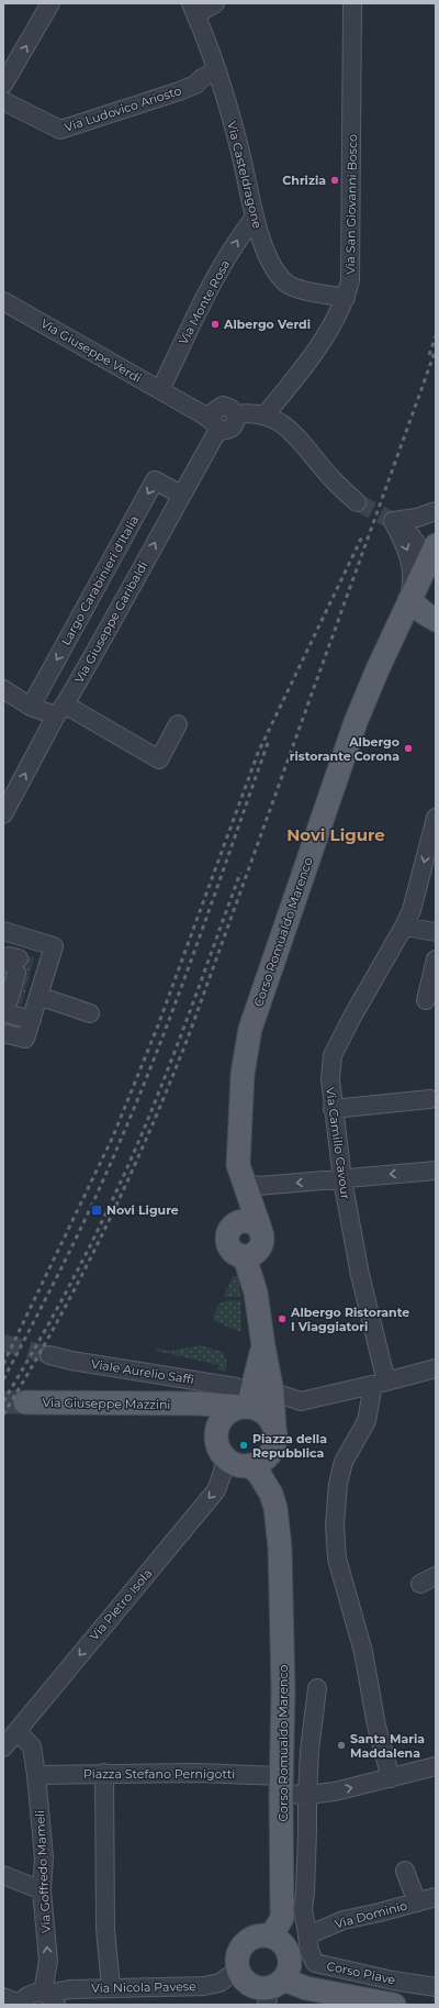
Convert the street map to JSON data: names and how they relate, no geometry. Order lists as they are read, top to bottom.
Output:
{
  "streets": {
    "main road": ["Corso Romualdo Marenco", "Via Giuseppe Mazzini", "Corso Piave"],
    "street": [
      "Via Ludovico Ariosto",
      "Via Casteldragone",
      "Via San Giovanni Bosco",
      "Via Monte Rosa",
      "Via Giuseppe Verdi",
      "Largo Carabinieri d'Italia",
      "Via Giuseppe Garibaldi",
      "Via Camillo Cavour",
      "Viale Aurelio Saffi",
      "Via Pietro Isola",
      "Piazza Stefano Pernigotti",
      "Via Goffredo Mameli",
      "Via Dominio",
      "Via Nicola Pavese"
    ]
  },
  "crossings": [
    ["Via Ludovico Ariosto", "Via Casteldragone"],
    ["Via Casteldragone", "Via San Giovanni Bosco"],
    ["Via Casteldragone", "Via Monte Rosa"],
    ["Via San Giovanni Bosco", "Via Giuseppe Verdi"],
    ["Via Monte Rosa", "Via Giuseppe Verdi"],
    ["Via Giuseppe Verdi", "Via Giuseppe Garibaldi"],
    ["Largo Carabinieri d'Italia", "Via Giuseppe Garibaldi"],
    ["Corso Romualdo Marenco", "Via Giuseppe Mazzini"],
    ["Corso Romualdo Marenco", "Via Pietro Isola"],
    ["Corso Romualdo Marenco", "Piazza Stefano Pernigotti"],
    ["Corso Romualdo Marenco", "Corso Piave"],
    ["Corso Romualdo Marenco", "Via Nicola Pavese"],
    ["Viale Aurelio Saffi", "Via Giuseppe Mazzini"],
    ["Via Giuseppe Mazzini", "Via Pietro Isola"],
    ["Via Pietro Isola", "Via Goffredo Mameli"],
    ["Piazza Stefano Pernigotti", "Via Goffredo Mameli"],
    ["Via Goffredo Mameli", "Via Nicola Pavese"],
    ["Via Dominio", "Corso Piave"],
    ["Corso Piave", "Via Nicola Pavese"]
  ],
  "one_way": [
    "Via Monte Rosa",
    "Largo Carabinieri d'Italia",
    "Via Giuseppe Garibaldi",
    "Via Pietro Isola"
  ],
  "districts": ["Novi Ligure"],
  "places": {
    "other": [
      "Chrizia",
      "Albergo Verdi",
      "Albergo ristorante Corona",
      "Albergo Ristorante I Viaggiatori",
      "Piazza della Repubblica",
      "Santa Maria Maddalena"
    ],
    "transit": ["Novi Ligure"]
  }
}
